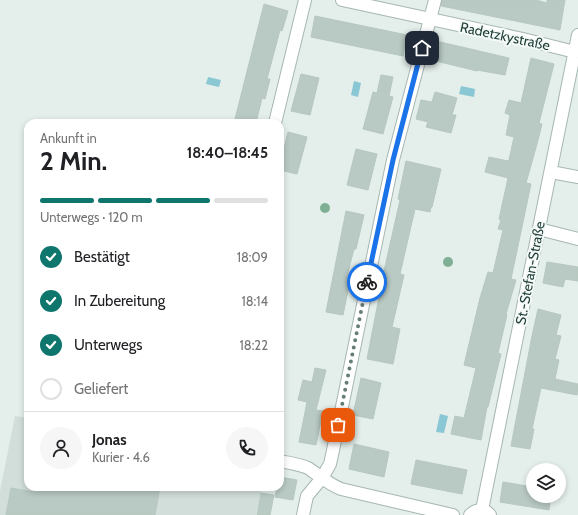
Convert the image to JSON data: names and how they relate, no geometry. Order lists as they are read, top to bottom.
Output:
{
  "streets": {
    "street": ["Radetzkystraße", "St.-Stefan-Straße"]
  },
  "crossings": [
    ["Radetzkystraße", "St.-Stefan-Straße"]
  ],
  "page": {
    "heading": ["2 Min.", "Ankunft in", "18:40–18:45"],
    "panel": ["Jonas", "Kurier · 4.6"],
    "bar": "Unterwegs · 120 m",
    "list": [
      ["Bestätigt", "18:09"],
      ["In Zubereitung", "18:14"],
      ["Unterwegs", "18:22"],
      "Geliefert"
    ]
  }
}
